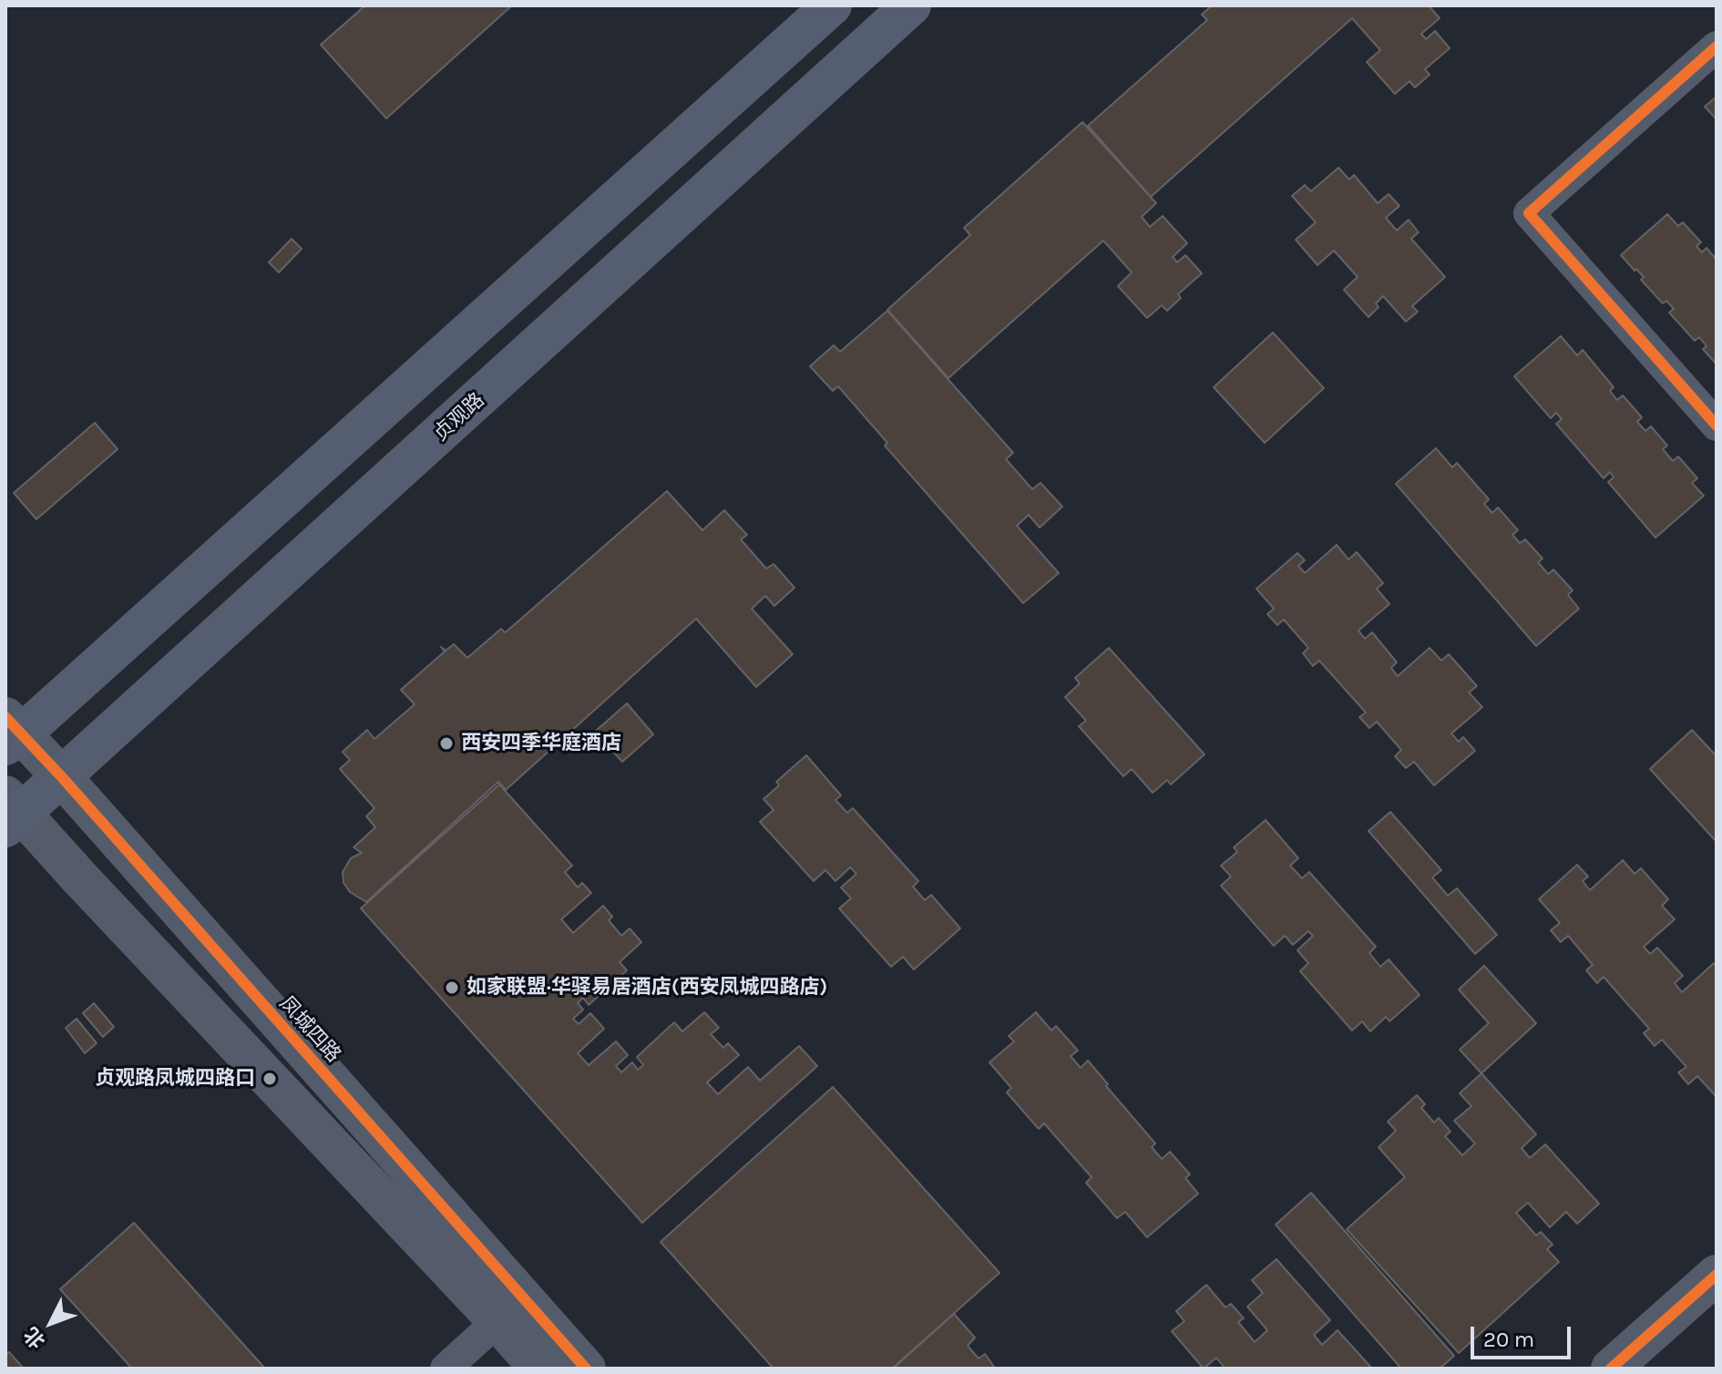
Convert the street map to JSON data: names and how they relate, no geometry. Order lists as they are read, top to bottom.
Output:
{
  "streets": {
    "main road": ["贞观路"],
    "street": ["凤城四路"]
  },
  "crossings": [
    ["贞观路", "凤城四路"]
  ],
  "places": ["西安四季华庭酒店", "如家联盟·华驿易居酒店(西安凤城四路店)", "贞观路凤城四路口"],
  "scale_bar": "20 m",
  "north": "bottom left"
}
